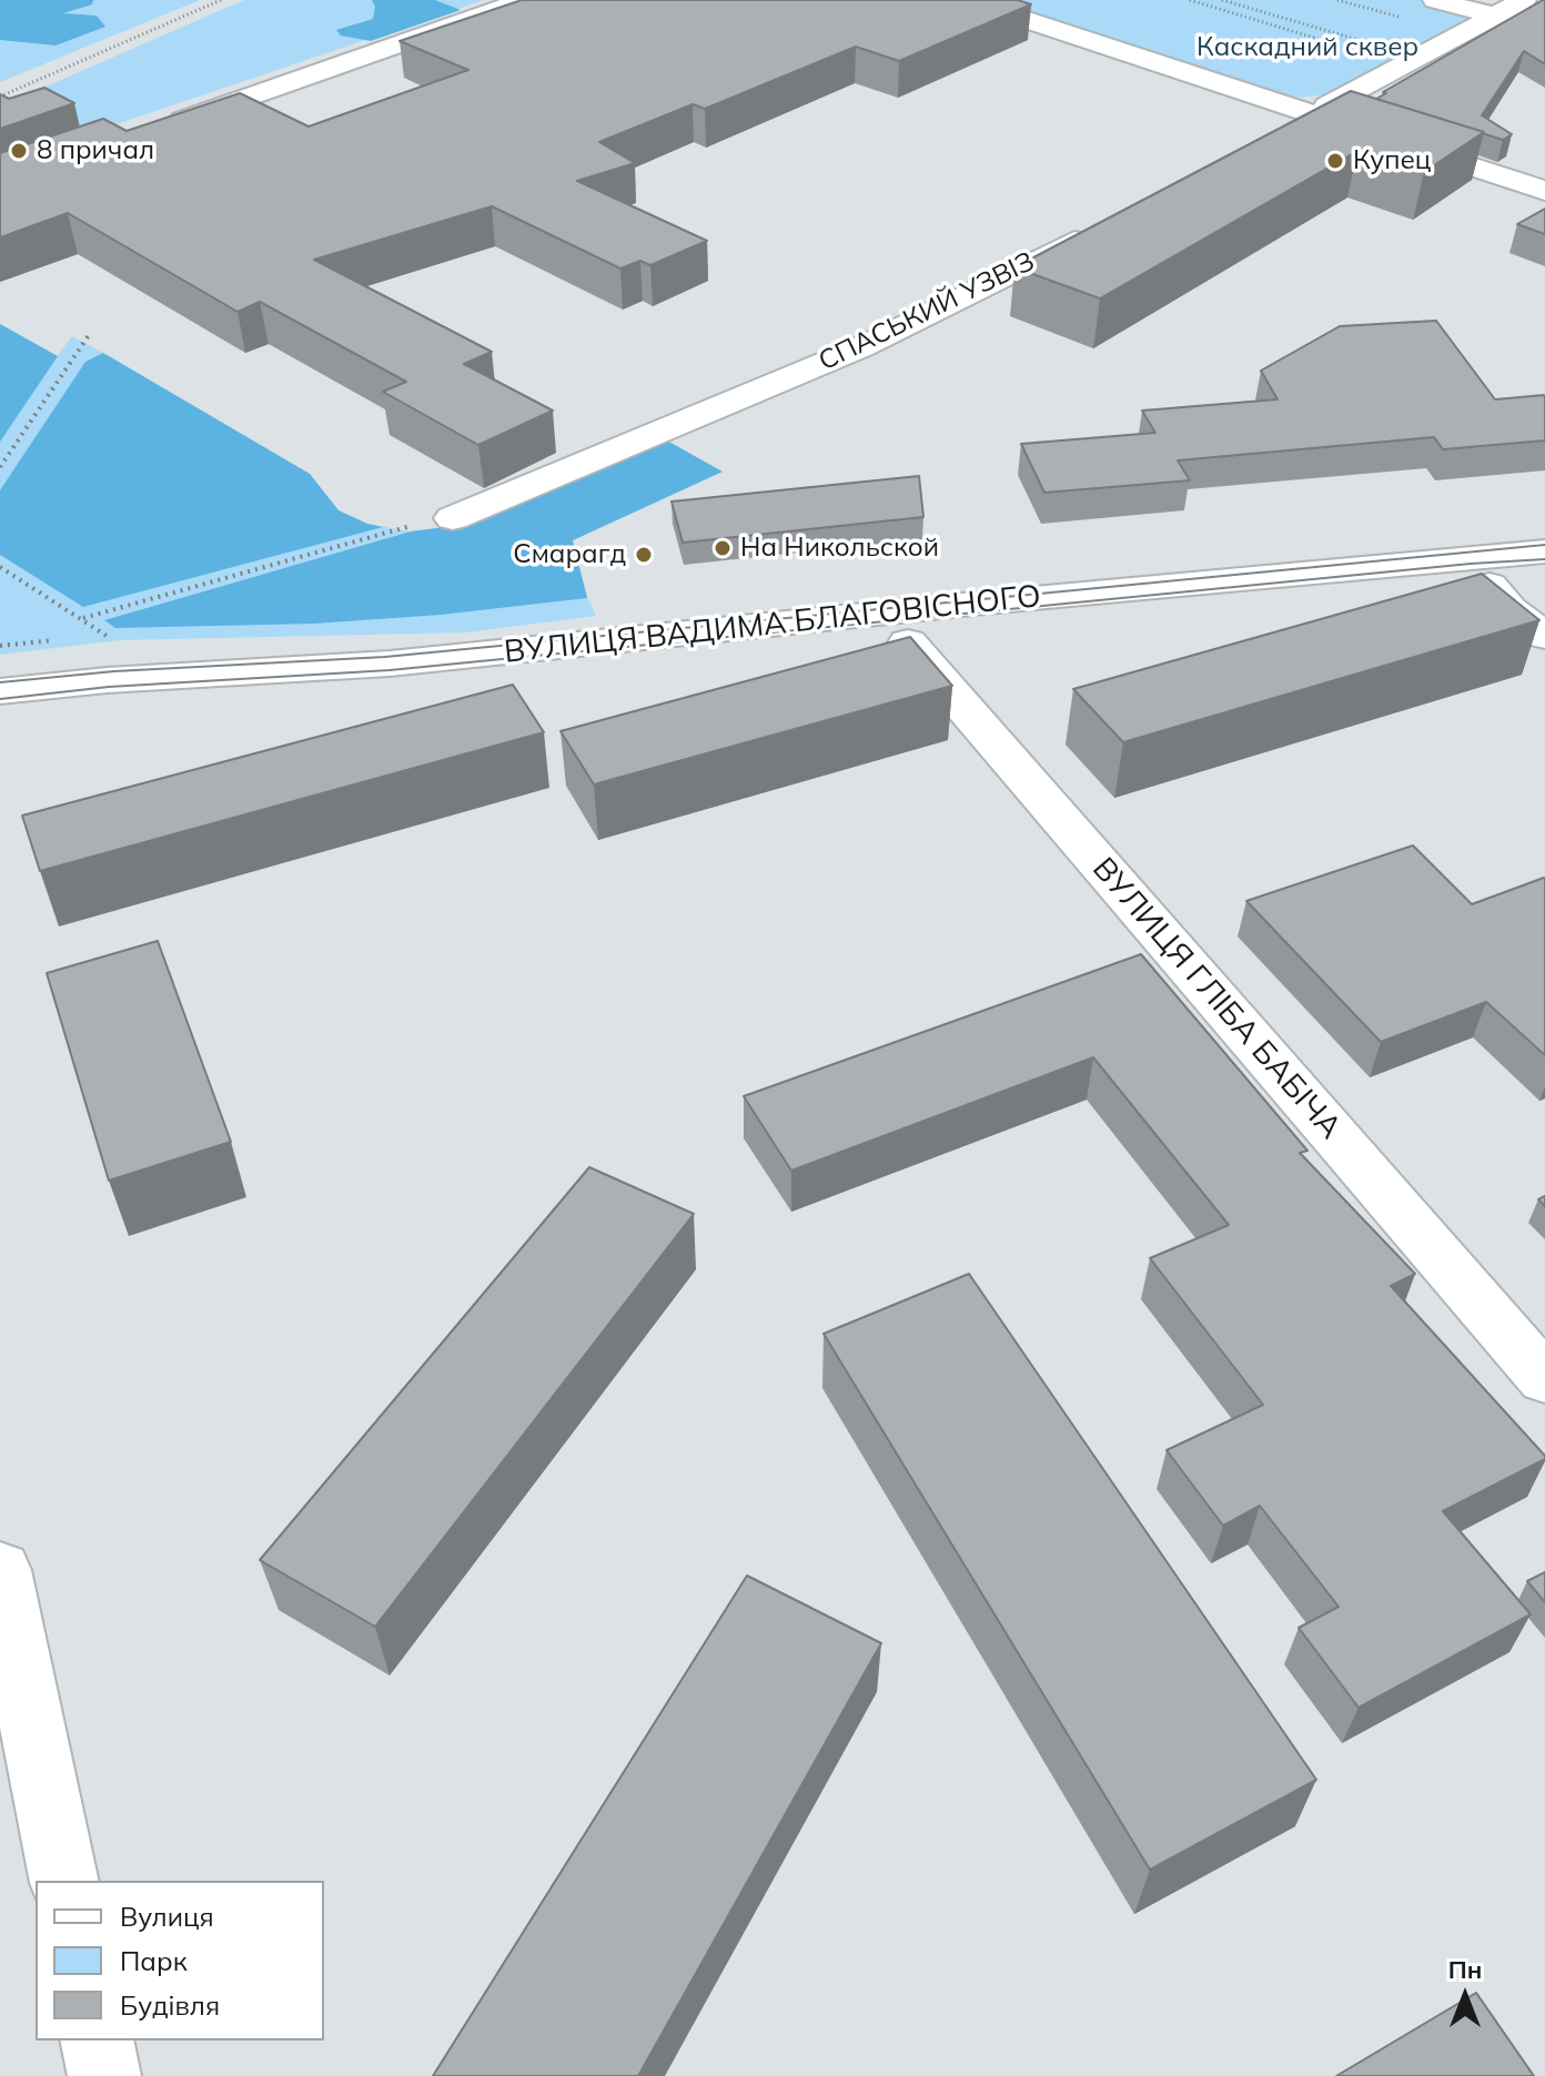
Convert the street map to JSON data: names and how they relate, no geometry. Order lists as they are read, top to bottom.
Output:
{
  "streets": {
    "street": ["СПАСЬКИЙ УЗВІЗ", "ВУЛИЦЯ ВАДИМА БЛАГОВІСНОГО", "ВУЛИЦЯ ГЛІБА БАБІЧА"]
  },
  "crossings": [
    ["ВУЛИЦЯ ВАДИМА БЛАГОВІСНОГО", "ВУЛИЦЯ ГЛІБА БАБІЧА"]
  ],
  "parks": ["Каскадний сквер"],
  "places": [
    "8 причал",
    "Купец",
    "На Никольской",
    "Смарагд"
  ],
  "legend": ["Вулиця", "Парк", "Будівля"],
  "north": "top"
}
